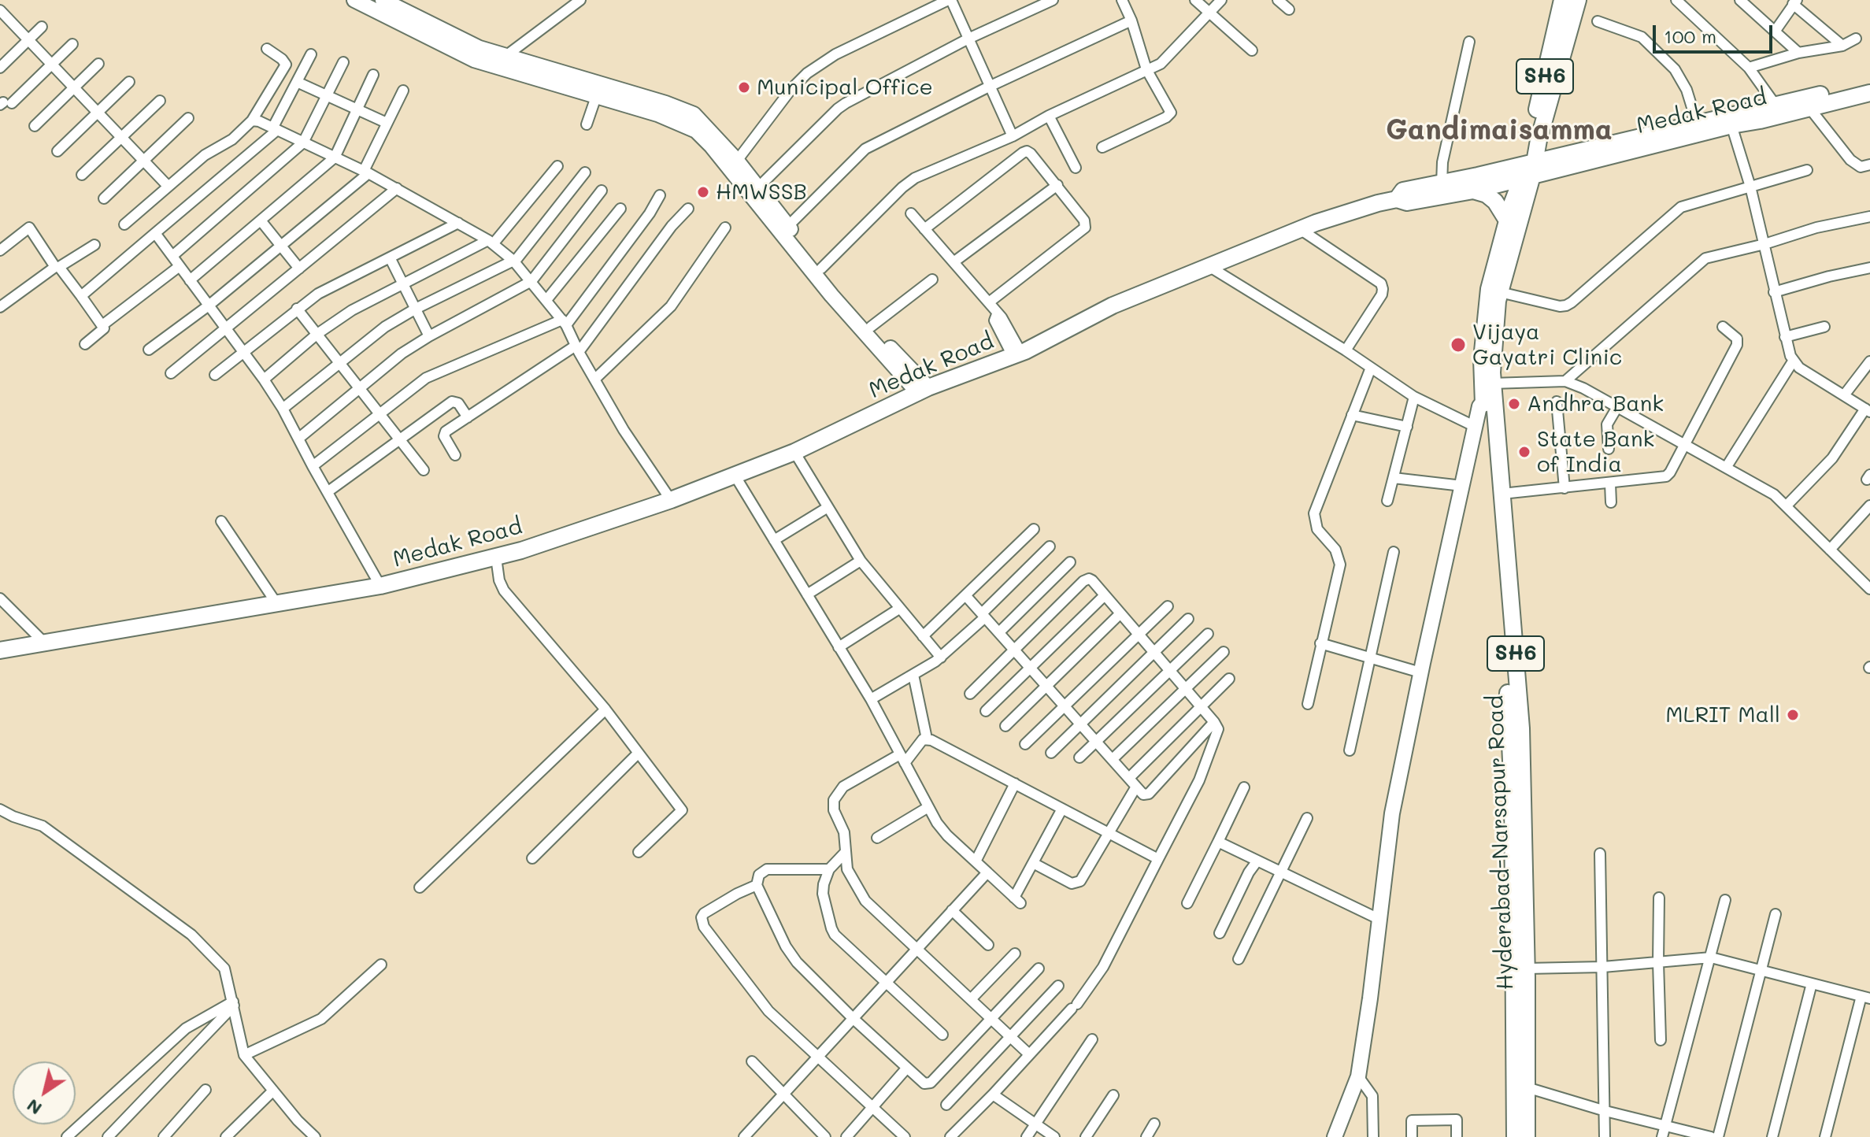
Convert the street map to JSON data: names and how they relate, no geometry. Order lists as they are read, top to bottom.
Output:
{
  "streets": {
    "main road": ["SH6", "Medak Road", "Hyderabad-Narsapur Road"]
  },
  "crossings": [
    ["SH6", "Medak Road"],
    ["SH6", "Hyderabad-Narsapur Road"],
    ["Medak Road", "Hyderabad-Narsapur Road"]
  ],
  "districts": ["Gandimaisamma"],
  "places": [
    "Municipal Office",
    "HMWSSB",
    "Vijaya Gayatri Clinic",
    "Andhra Bank",
    "State Bank of India",
    "MLRIT Mall"
  ],
  "scale_bar": "100 m",
  "north": "bottom left"
}
